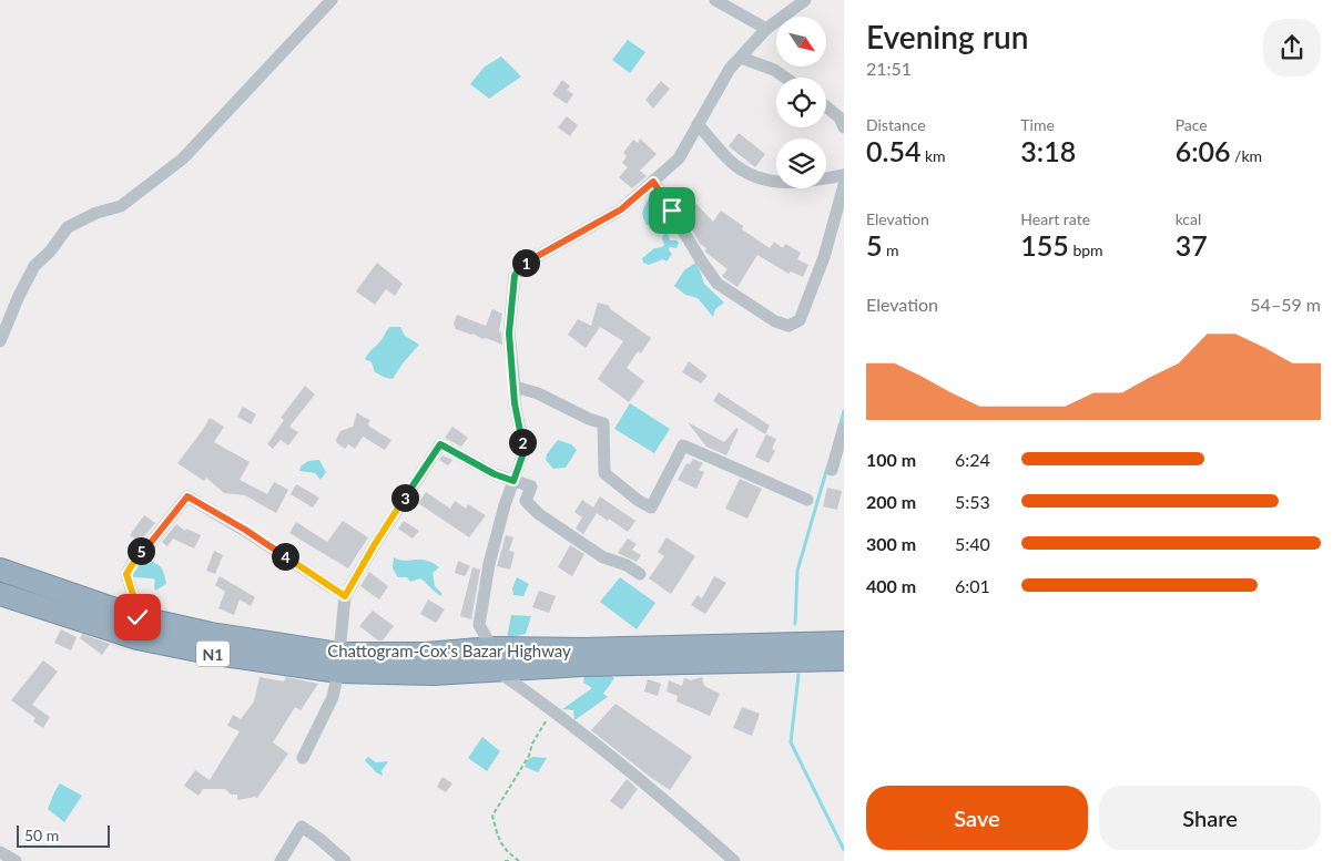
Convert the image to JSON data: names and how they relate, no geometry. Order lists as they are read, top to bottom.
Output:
{
  "streets": {
    "highway": ["Chattogram-Cox's Bazar Highway", "N1"]
  },
  "scale_bar": "50 m",
  "north": "bottom right",
  "page": {
    "heading": ["Evening run", "21:51"],
    "stats": [
      ["Distance", "0.54 km"],
      ["Time", "3:18"],
      ["Pace", "6:06 /km"],
      ["Elevation", "5 m"],
      ["Heart rate", "155 bpm"],
      ["kcal", "37"]
    ],
    "pins": [
      "1",
      "2",
      "3",
      "5",
      "4"
    ],
    "chart": ["Elevation", "54–59 m"],
    "list": [
      {
        "name": "100 m",
        "note": "6:24"
      },
      {
        "name": "200 m",
        "note": "5:53"
      },
      {
        "name": "300 m",
        "note": "5:40"
      },
      {
        "name": "400 m",
        "note": "6:01"
      }
    ],
    "buttons": ["Save", "Share"],
    "scale": "50 m"
  }
}
